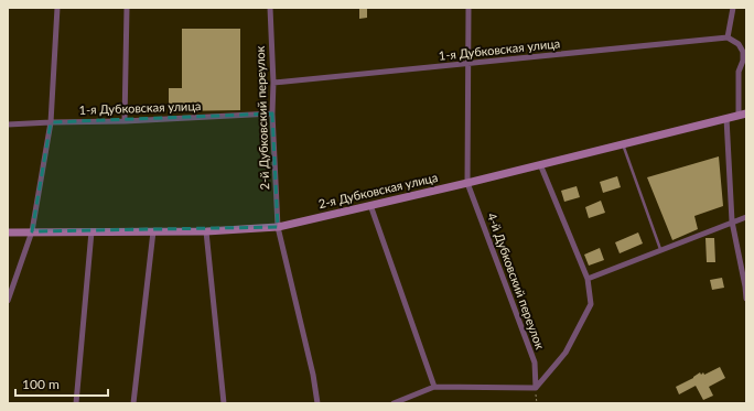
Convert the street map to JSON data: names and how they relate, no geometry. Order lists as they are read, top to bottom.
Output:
{
  "streets": {
    "main road": ["2-я Дубковская улица"],
    "street": ["1-я Дубковская улица", "2-й Дубковский переулок", "4-й Дубковский переулок"]
  },
  "crossings": [
    ["1-я Дубковская улица", "2-й Дубковский переулок"],
    ["2-й Дубковский переулок", "2-я Дубковская улица"],
    ["2-я Дубковская улица", "4-й Дубковский переулок"]
  ],
  "scale_bar": "100 m"
}
